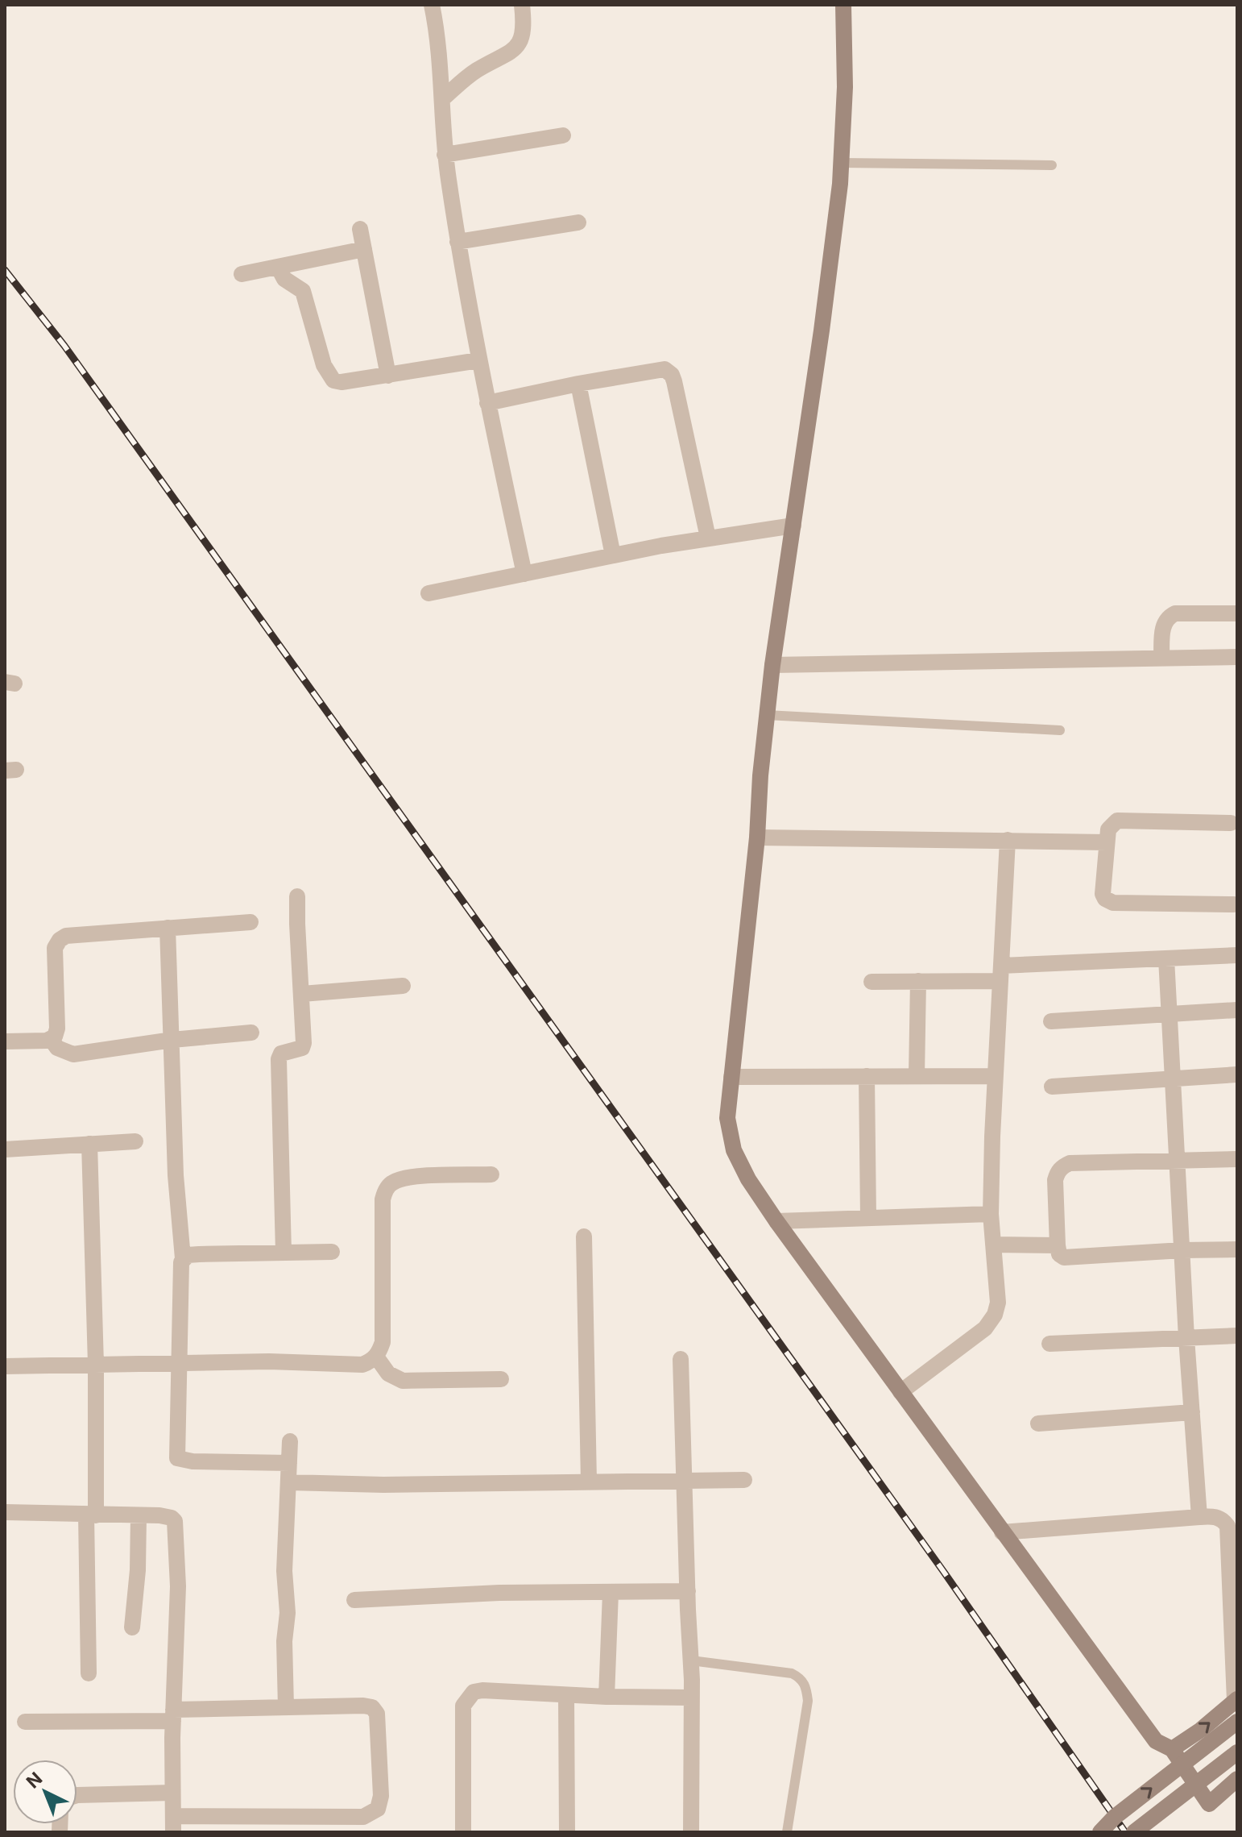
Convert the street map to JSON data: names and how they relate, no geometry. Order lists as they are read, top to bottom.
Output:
{
  "north": "top left"
}
